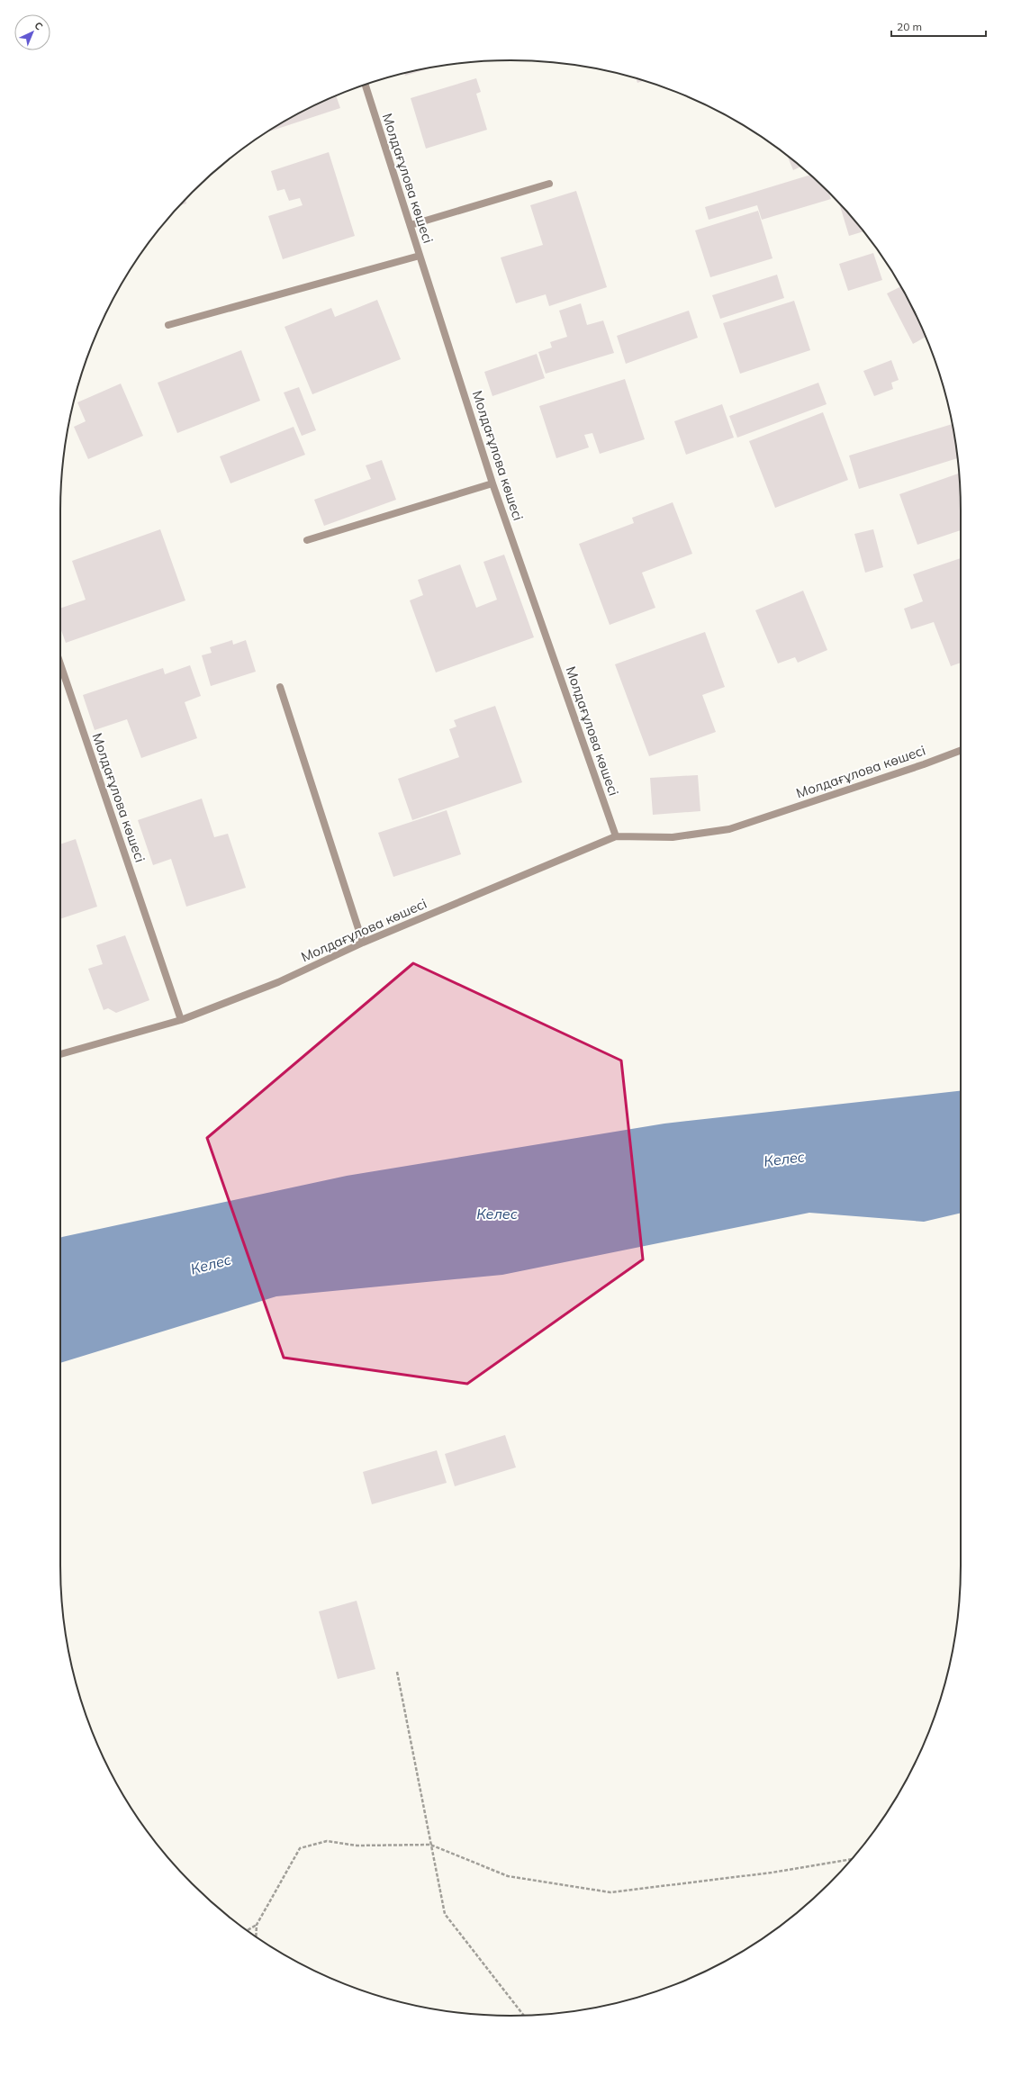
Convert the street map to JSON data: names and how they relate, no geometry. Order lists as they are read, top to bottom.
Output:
{
  "streets": {
    "street": ["Молдағұлова көшесі"]
  },
  "water": ["Келес"],
  "scale_bar": "20 m",
  "north": "top right"
}
